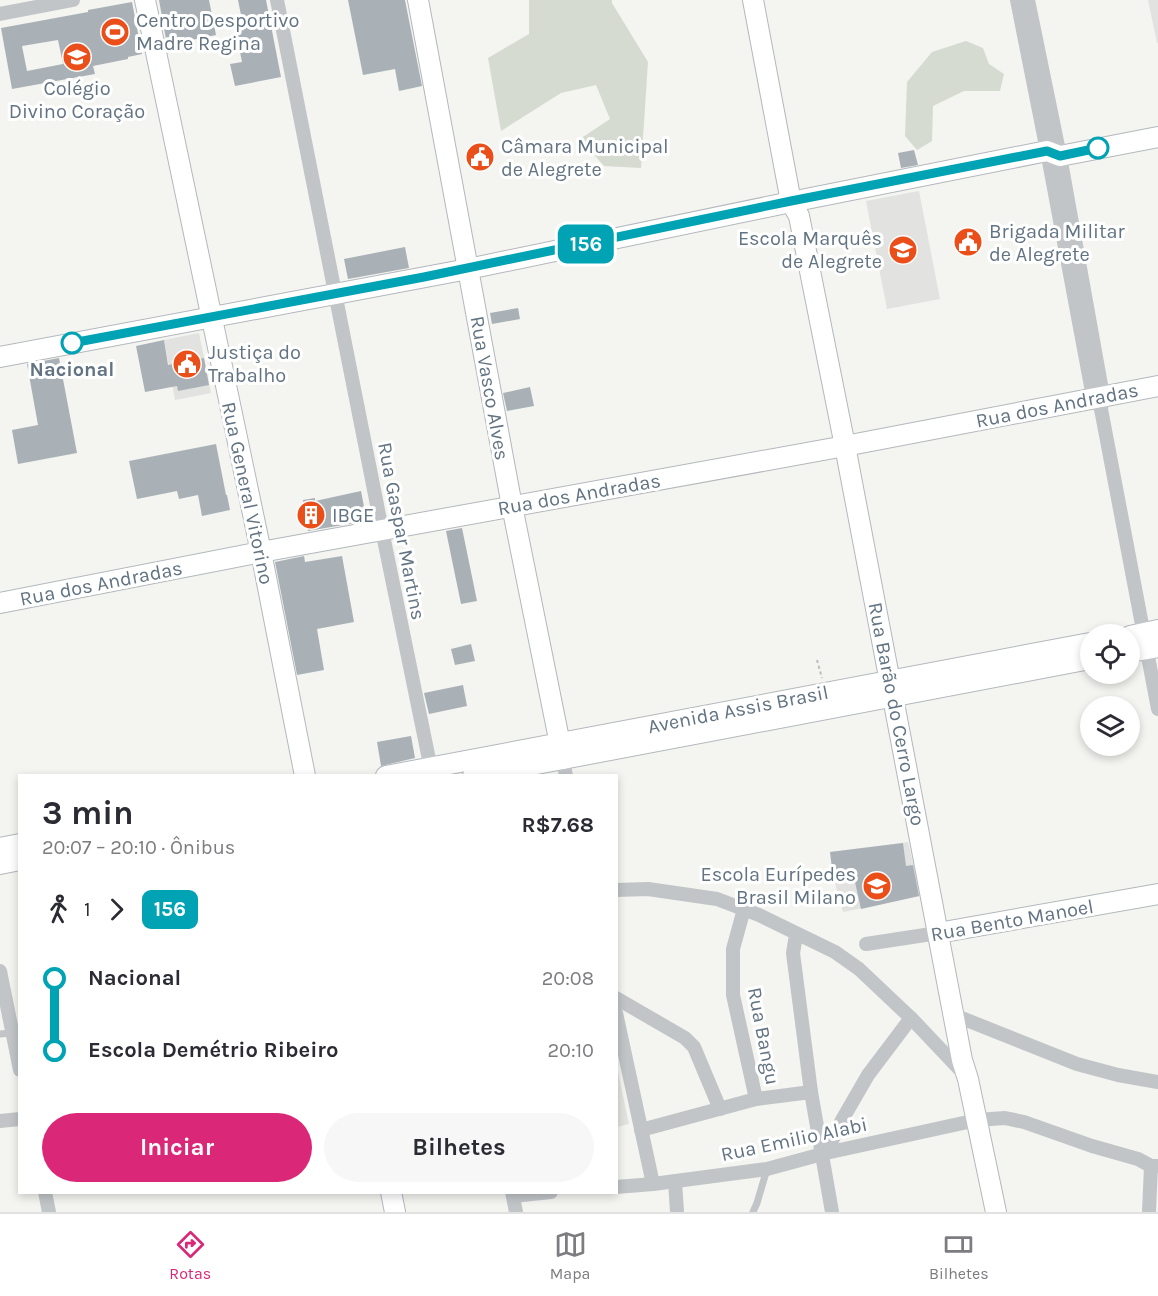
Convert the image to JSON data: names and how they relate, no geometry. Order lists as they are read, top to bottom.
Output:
{
  "streets": {
    "street": [
      "Rua Vasco Alves",
      "Rua dos Andradas",
      "Rua General Vitorino",
      "Rua Gaspar Martins",
      "Avenida Assis Brasil",
      "Rua Barão do Cerro Largo",
      "Rua Bento Manoel",
      "Rua Bangu",
      "Rua Emilio Alabi"
    ]
  },
  "crossings": [
    ["Rua Vasco Alves", "Rua dos Andradas"],
    ["Rua Vasco Alves", "Avenida Assis Brasil"],
    ["Rua dos Andradas", "Rua General Vitorino"],
    ["Rua dos Andradas", "Rua Gaspar Martins"],
    ["Rua dos Andradas", "Rua Barão do Cerro Largo"],
    ["Rua Gaspar Martins", "Avenida Assis Brasil"],
    ["Avenida Assis Brasil", "Rua Barão do Cerro Largo"],
    ["Rua Barão do Cerro Largo", "Rua Bento Manoel"],
    ["Rua Barão do Cerro Largo", "Rua Emilio Alabi"]
  ],
  "places": {
    "sports": ["Centro Desportivo Madre Regina"],
    "school or university": ["Colégio Divino Coração", "Escola Marquês de Alegrete", "Escola Eurípedes Brasil Milano"],
    "public building": ["Câmara Municipal de Alegrete", "Brigada Militar de Alegrete", "Justiça do Trabalho"],
    "other": ["Nacional"],
    "building": ["IBGE"]
  },
  "lines": ["bus line 156"],
  "page": {
    "on_map": "156",
    "heading": ["3 min", "20:07 – 20:10 · Ônibus", "R$7.68"],
    "legs": ["1", "156"],
    "list": [
      {
        "name": "Nacional",
        "value": "20:08"
      },
      {
        "name": "Escola Demétrio Ribeiro",
        "value": "20:10"
      }
    ],
    "buttons": ["Iniciar", "Bilhetes"],
    "tabs": ["Rotas", "Mapa", "Bilhetes"]
  }
}
